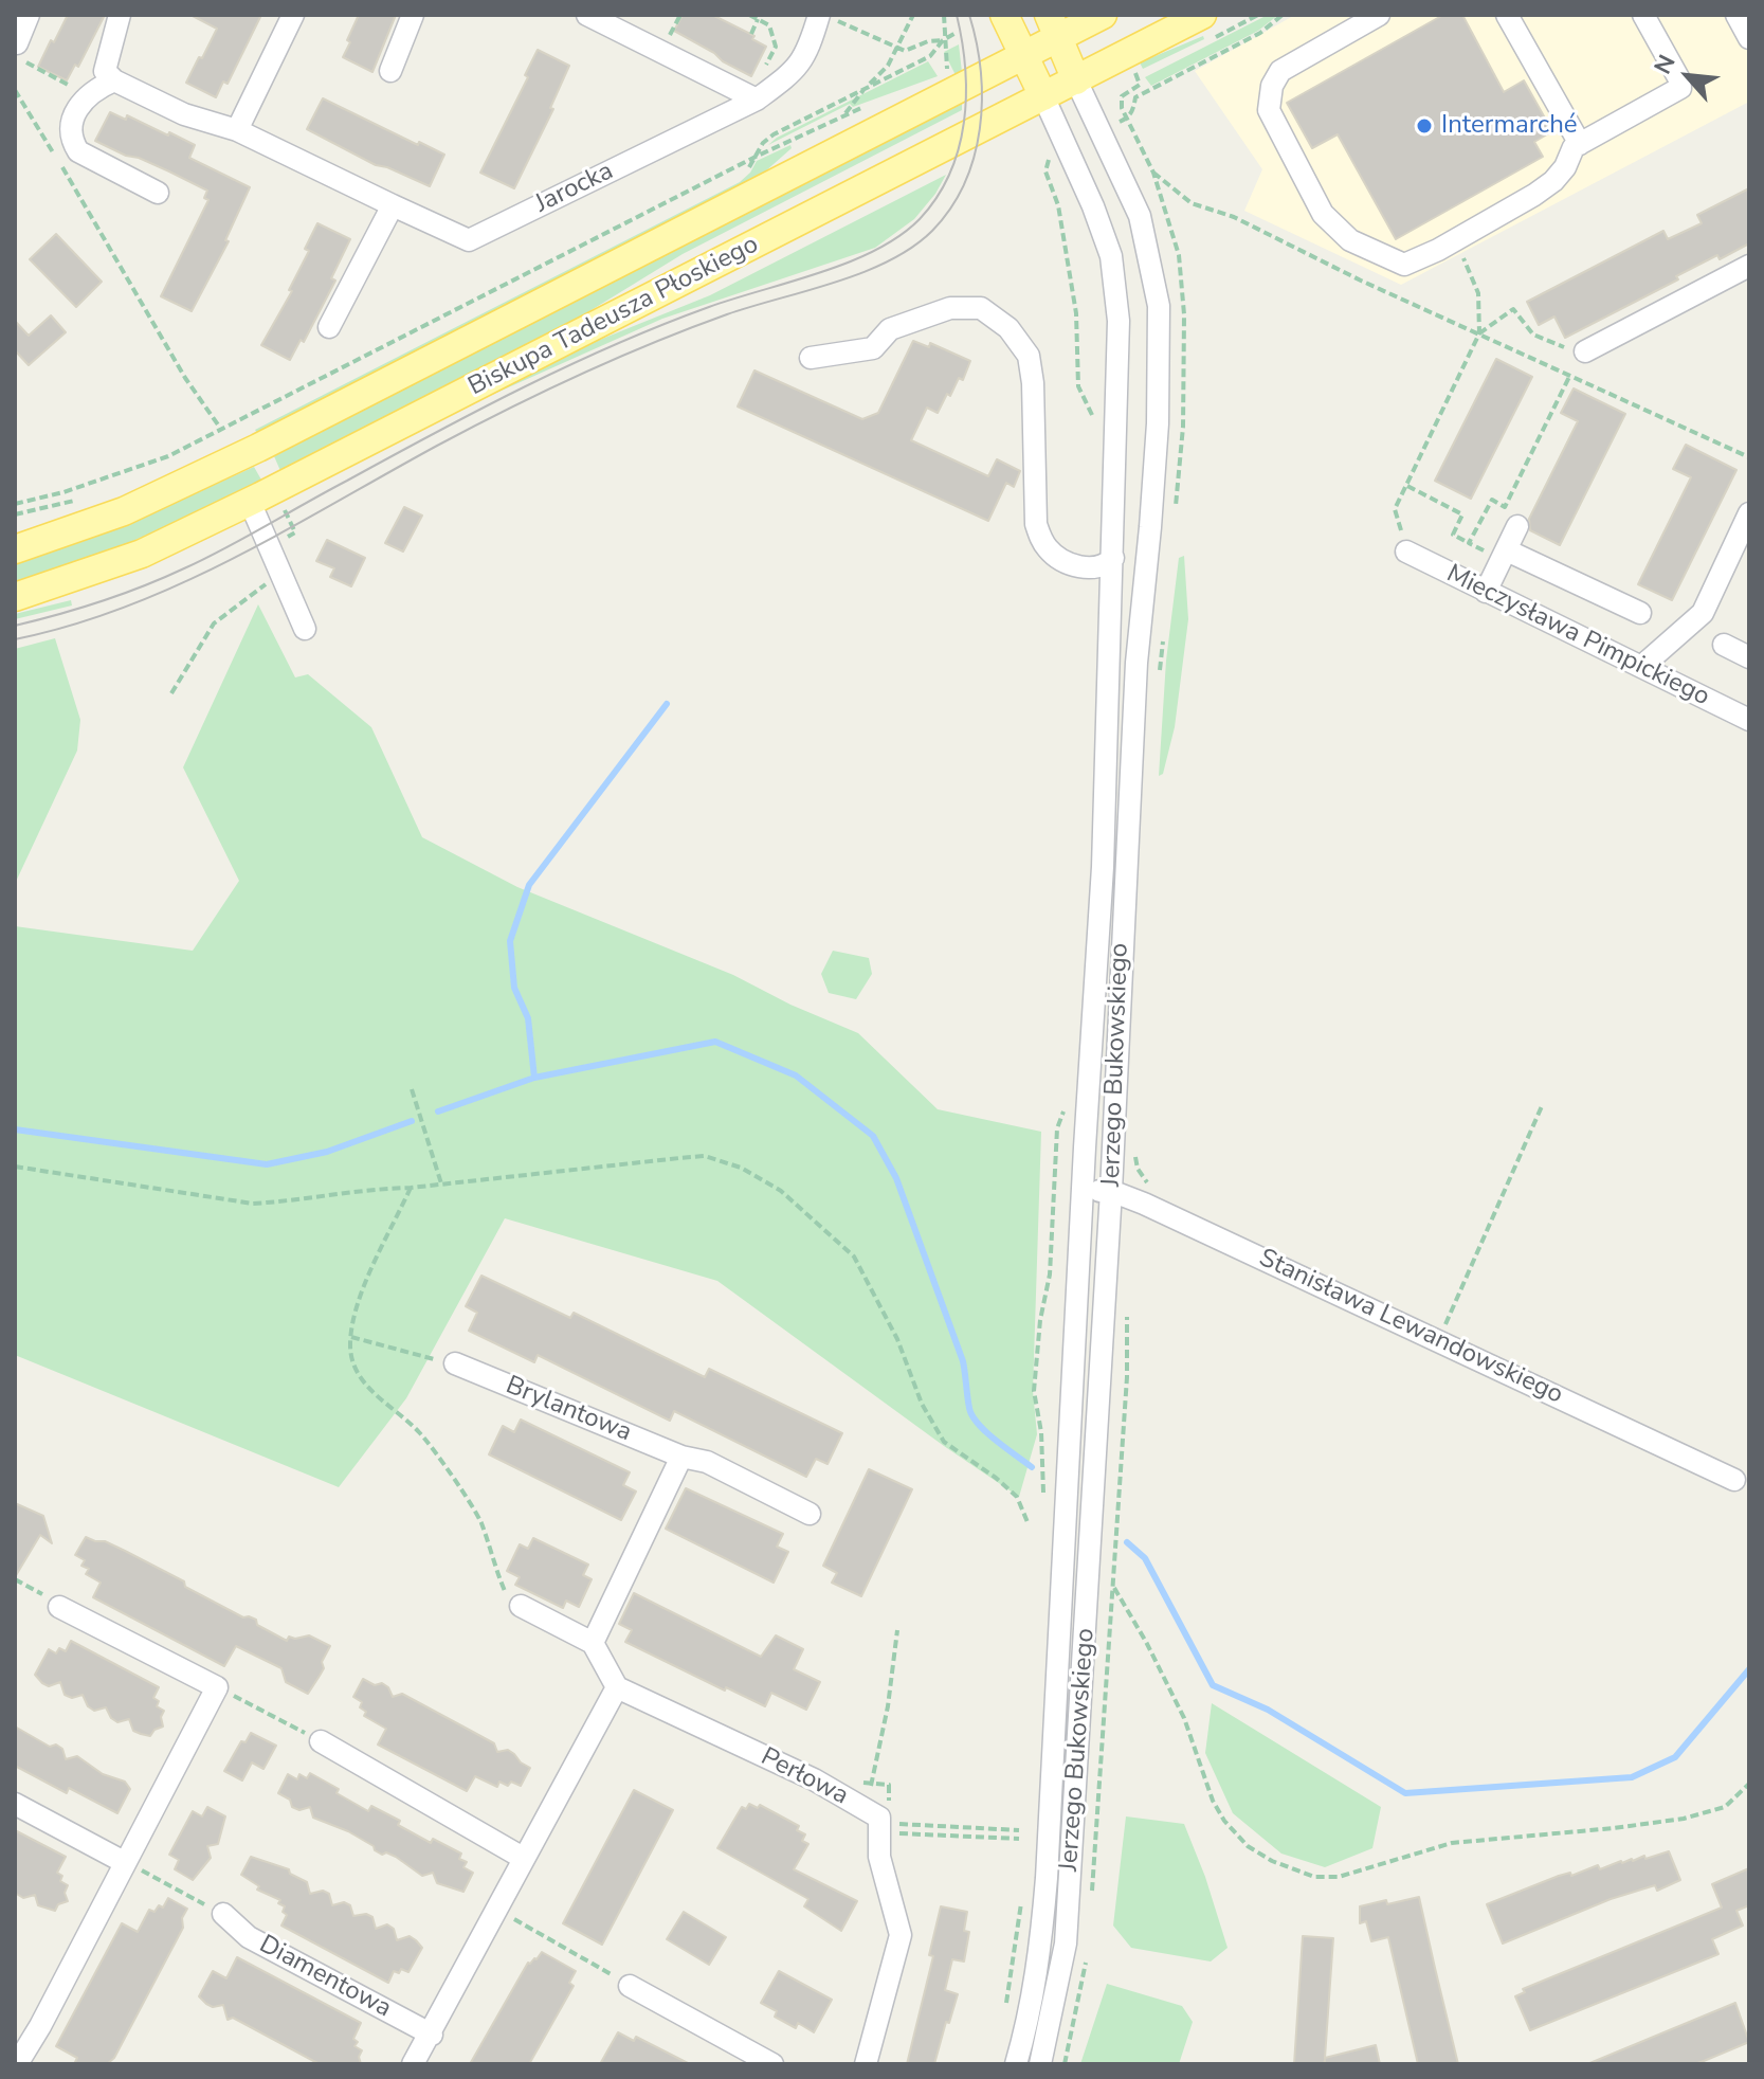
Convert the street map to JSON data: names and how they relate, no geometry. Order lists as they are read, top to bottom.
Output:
{
  "streets": {
    "main road": ["Biskupa Tadeusza Płoskiego"],
    "street": [
      "Jarocka",
      "Mieczysława Pimpickiego",
      "Jerzego Bukowskiego",
      "Stanisława Lewandowskiego",
      "Brylantowa",
      "Perłowa",
      "Diamentowa"
    ]
  },
  "crossings": [
    ["Biskupa Tadeusza Płoskiego", "Jerzego Bukowskiego"],
    ["Jerzego Bukowskiego", "Stanisława Lewandowskiego"]
  ],
  "places": ["Intermarché"],
  "north": "top left"
}
